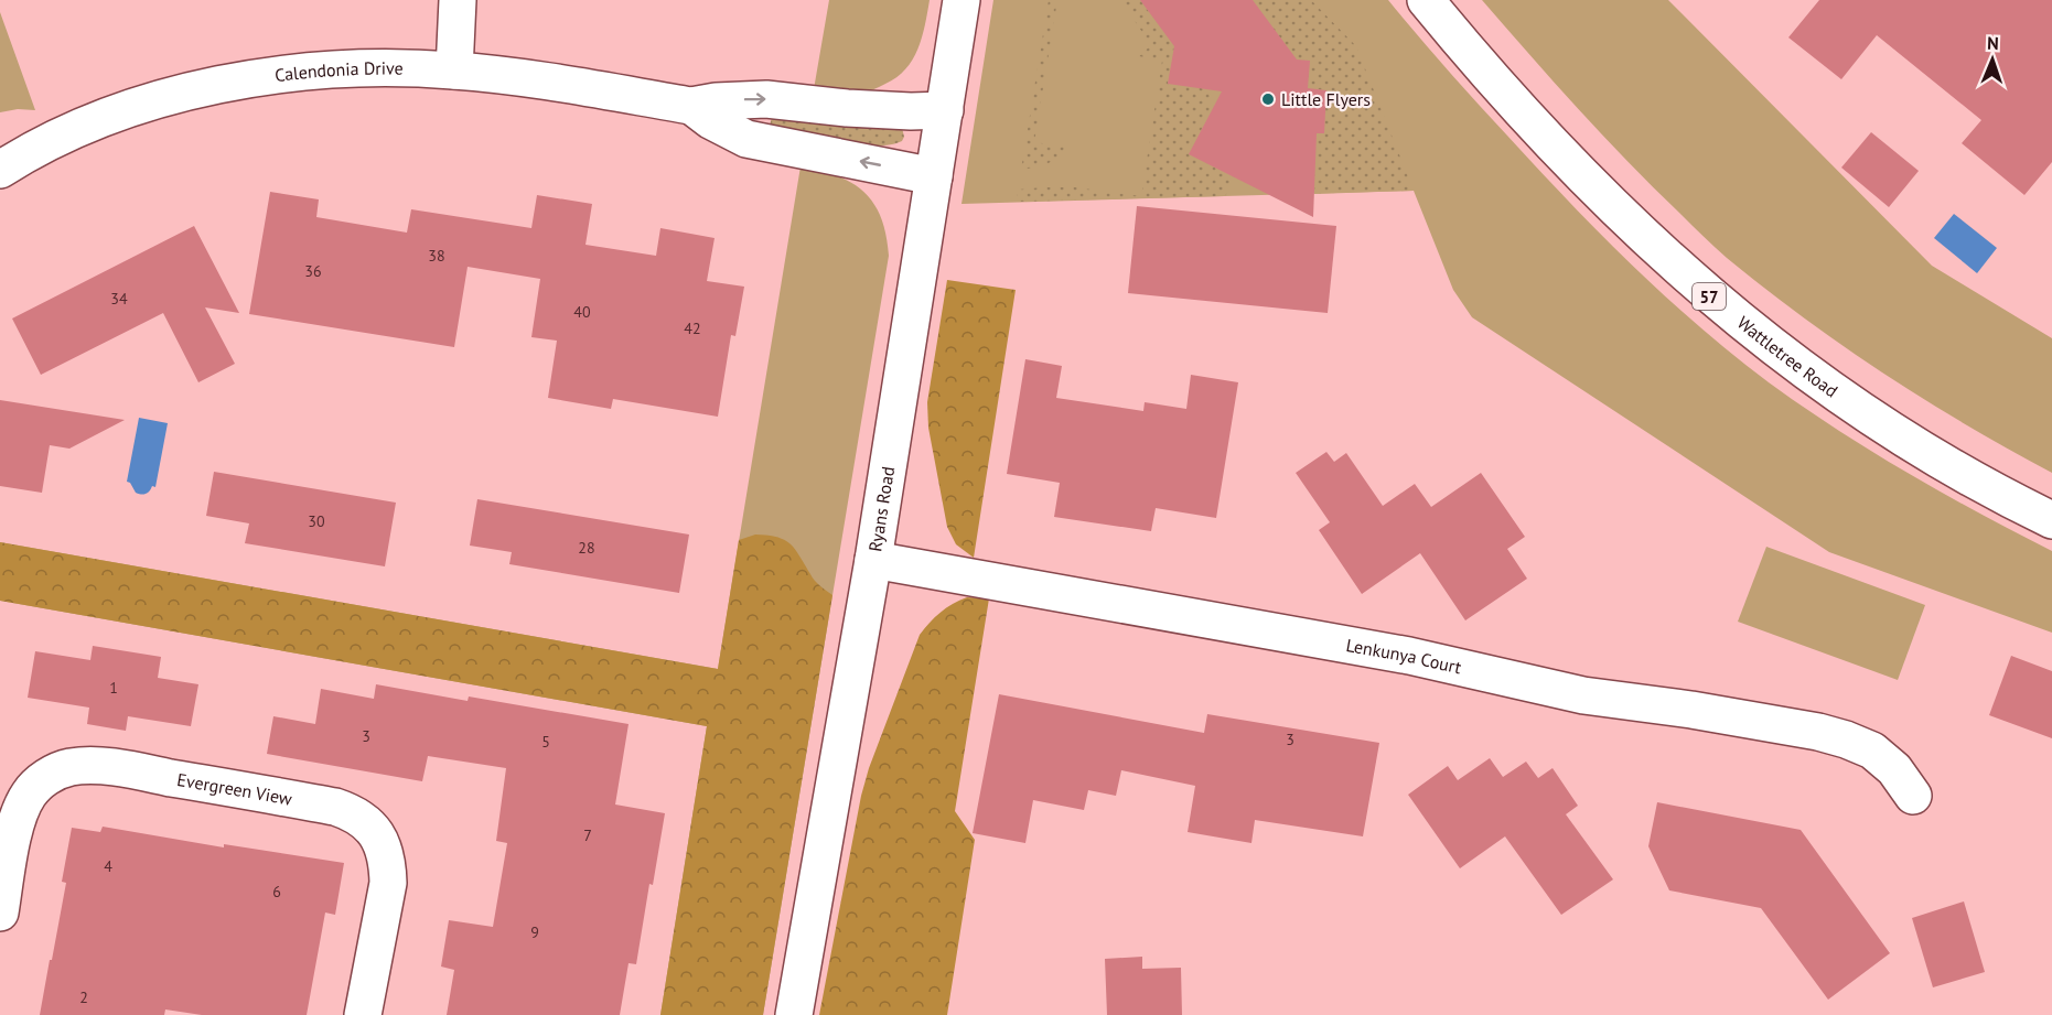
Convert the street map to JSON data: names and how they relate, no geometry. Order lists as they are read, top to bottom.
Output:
{
  "streets": {
    "street": [
      "Calendonia Drive",
      "57",
      "Wattletree Road",
      "Ryans Road",
      "Lenkunya Court",
      "Evergreen View"
    ]
  },
  "crossings": [
    ["Calendonia Drive", "Ryans Road"],
    ["Ryans Road", "Lenkunya Court"]
  ],
  "places": ["Little Flyers"],
  "house_numbers": [
    "38",
    "36",
    "34",
    "40",
    "42",
    "30",
    "28",
    "1",
    "3",
    "3",
    "5",
    "7",
    "4",
    "6",
    "9",
    "2"
  ],
  "north": "top"
}
